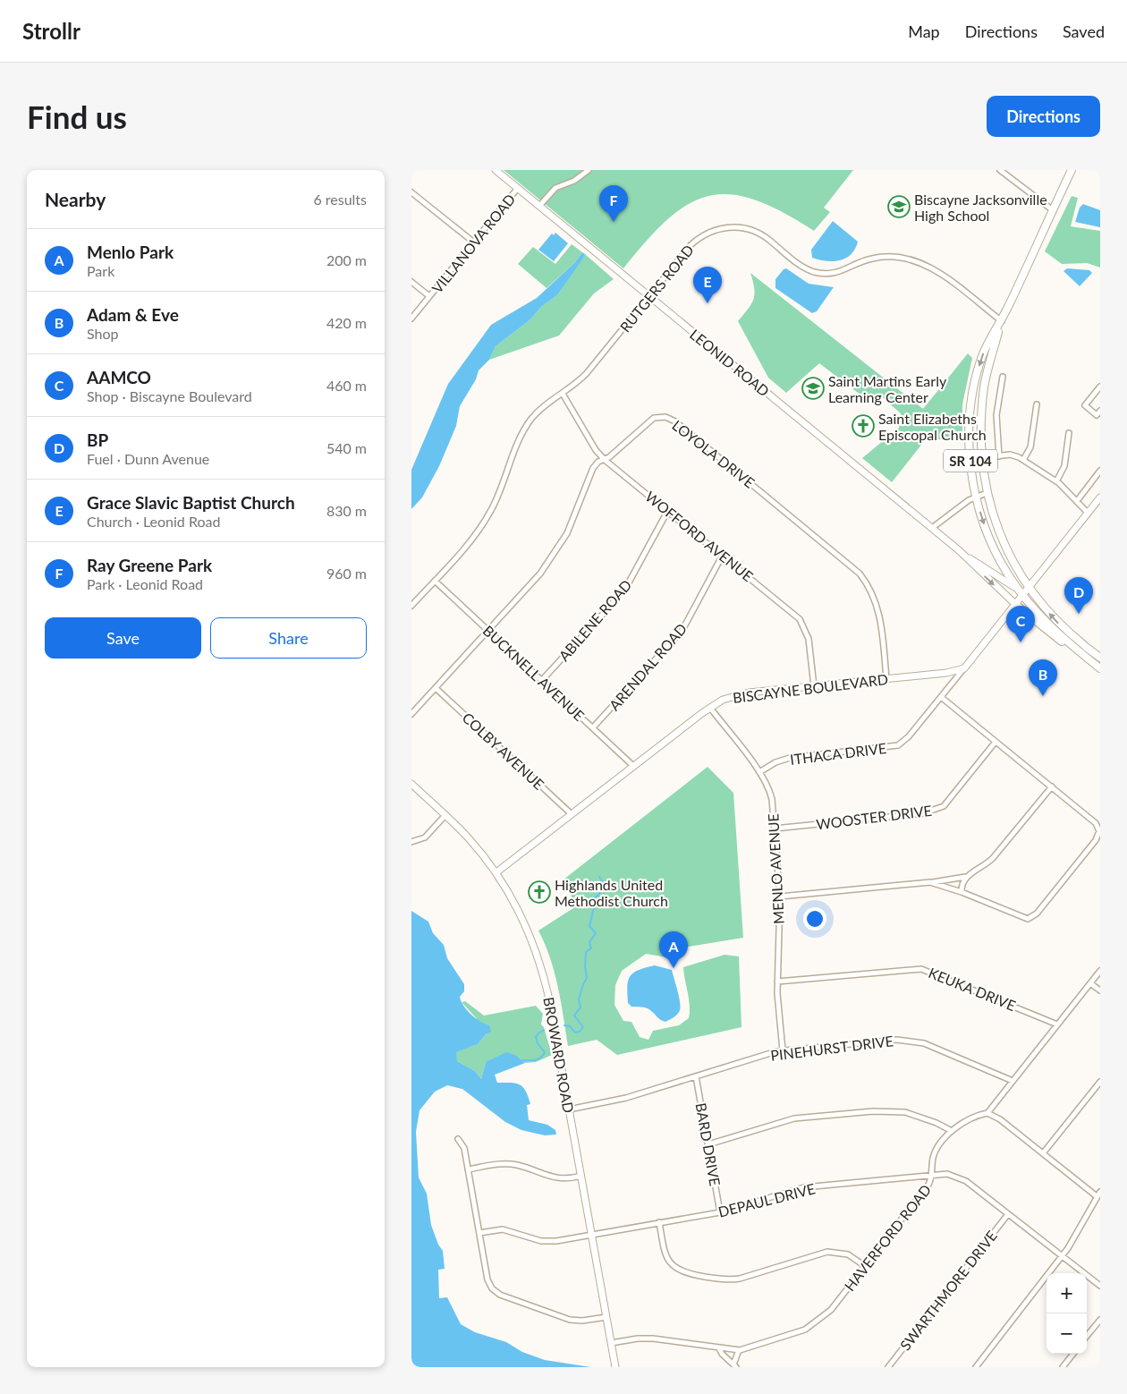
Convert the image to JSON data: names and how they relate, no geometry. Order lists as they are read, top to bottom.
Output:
{
  "streets": {
    "main road": ["SR 104"],
    "street": [
      "VILLANOVA ROAD",
      "RUTGERS ROAD",
      "LEONID ROAD",
      "LOYOLA DRIVE",
      "WOFFORD AVENUE",
      "ABILENE ROAD",
      "ARENDAL ROAD",
      "BUCKNELL AVENUE",
      "BISCAYNE BOULEVARD",
      "COLBY AVENUE",
      "ITHACA DRIVE",
      "WOOSTER DRIVE",
      "MENLO AVENUE",
      "KEUKA DRIVE",
      "PINEHURST DRIVE",
      "BROWARD ROAD",
      "BARD DRIVE",
      "DEPAUL DRIVE",
      "HAVERFORD ROAD",
      "SWARTHMORE DRIVE"
    ]
  },
  "crossings": [
    ["VILLANOVA ROAD", "LEONID ROAD"],
    ["RUTGERS ROAD", "LEONID ROAD"],
    ["RUTGERS ROAD", "SR 104"],
    ["RUTGERS ROAD", "WOFFORD AVENUE"],
    ["RUTGERS ROAD", "BUCKNELL AVENUE"],
    ["LEONID ROAD", "SR 104"],
    ["LOYOLA DRIVE", "WOFFORD AVENUE"],
    ["LOYOLA DRIVE", "BUCKNELL AVENUE"],
    ["LOYOLA DRIVE", "BISCAYNE BOULEVARD"],
    ["LOYOLA DRIVE", "COLBY AVENUE"],
    ["WOFFORD AVENUE", "ABILENE ROAD"],
    ["WOFFORD AVENUE", "ARENDAL ROAD"],
    ["WOFFORD AVENUE", "BISCAYNE BOULEVARD"],
    ["ABILENE ROAD", "BUCKNELL AVENUE"],
    ["ARENDAL ROAD", "BUCKNELL AVENUE"],
    ["BUCKNELL AVENUE", "BISCAYNE BOULEVARD"],
    ["BISCAYNE BOULEVARD", "COLBY AVENUE"],
    ["BISCAYNE BOULEVARD", "ITHACA DRIVE"],
    ["BISCAYNE BOULEVARD", "MENLO AVENUE"],
    ["BISCAYNE BOULEVARD", "BROWARD ROAD"],
    ["ITHACA DRIVE", "MENLO AVENUE"],
    ["WOOSTER DRIVE", "MENLO AVENUE"],
    ["MENLO AVENUE", "KEUKA DRIVE"],
    ["MENLO AVENUE", "PINEHURST DRIVE"],
    ["PINEHURST DRIVE", "BROWARD ROAD"],
    ["PINEHURST DRIVE", "BARD DRIVE"],
    ["BROWARD ROAD", "DEPAUL DRIVE"],
    ["BROWARD ROAD", "HAVERFORD ROAD"],
    ["BARD DRIVE", "DEPAUL DRIVE"],
    ["DEPAUL DRIVE", "HAVERFORD ROAD"],
    ["DEPAUL DRIVE", "SWARTHMORE DRIVE"]
  ],
  "places": {
    "school or university": ["Biscayne Jacksonville High School", "Saint Martins Early Learning Center"],
    "church": ["Saint Elizabeths Episcopal Church", "Highlands United Methodist Church"]
  },
  "page": {
    "header": "Strollr",
    "nav": ["Map", "Directions", "Saved"],
    "buttons": [
      "Directions",
      ["Save", "Share"]
    ],
    "title": "Find us",
    "heading": ["Nearby", "6 results"],
    "pins": [
      "F",
      "E",
      "D",
      "C",
      "B",
      "A"
    ],
    "list": [
      {
        "mark": "A",
        "name": "Menlo Park",
        "note": "Park",
        "value": "200 m"
      },
      {
        "mark": "B",
        "name": "Adam & Eve",
        "note": "Shop",
        "value": "420 m"
      },
      {
        "mark": "C",
        "name": "AAMCO",
        "note": "Shop · Biscayne Boulevard",
        "value": "460 m"
      },
      {
        "mark": "D",
        "name": "BP",
        "note": "Fuel · Dunn Avenue",
        "value": "540 m"
      },
      {
        "mark": "E",
        "name": "Grace Slavic Baptist Church",
        "note": "Church · Leonid Road",
        "value": "830 m"
      },
      {
        "mark": "F",
        "name": "Ray Greene Park",
        "note": "Park · Leonid Road",
        "value": "960 m"
      }
    ],
    "map_buttons": ["+", "−"]
  }
}
